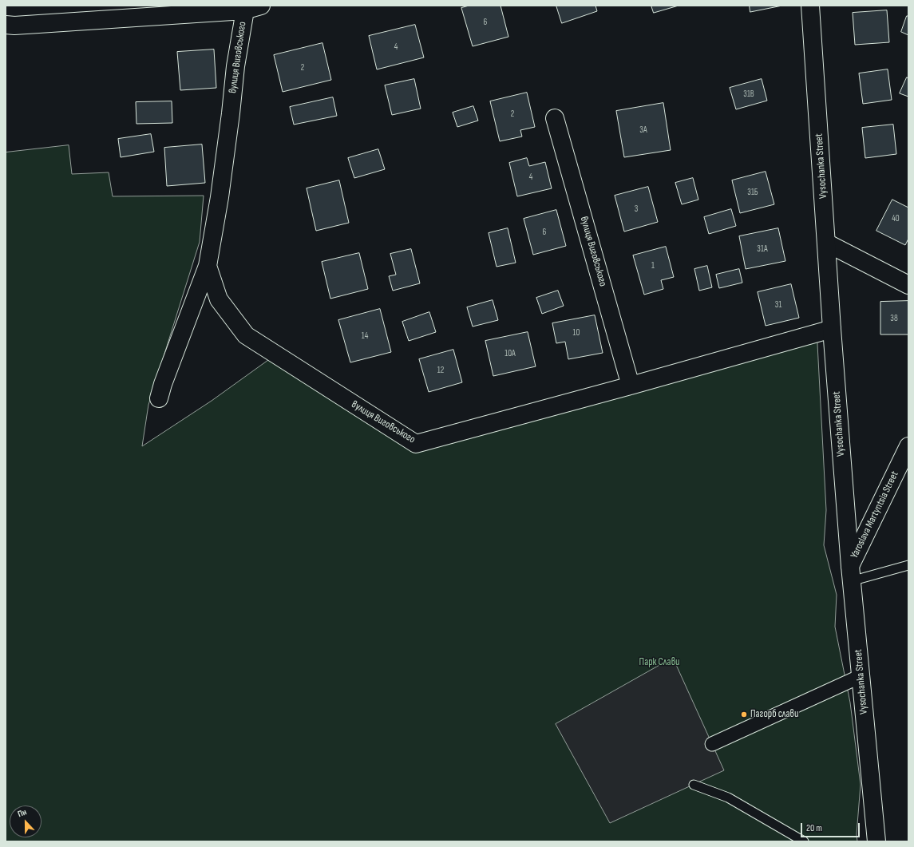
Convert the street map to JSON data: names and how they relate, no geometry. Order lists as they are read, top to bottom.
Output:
{
  "streets": {
    "street": ["вулиця Виговського", "Vysochanka Street", "Yaroslava Martyntsia Street"]
  },
  "crossings": [
    ["вулиця Виговського", "Vysochanka Street"],
    ["Vysochanka Street", "Yaroslava Martyntsia Street"]
  ],
  "parks": ["Парк Слави"],
  "places": ["Пагорб слави"],
  "house_numbers": [
    "6",
    "4",
    "2",
    "31В",
    "2",
    "3А",
    "4",
    "31Б",
    "3",
    "40",
    "6",
    "31А",
    "1",
    "31",
    "38",
    "10",
    "14",
    "10А",
    "12"
  ],
  "scale_bar": "20 m",
  "north": "top"
}
